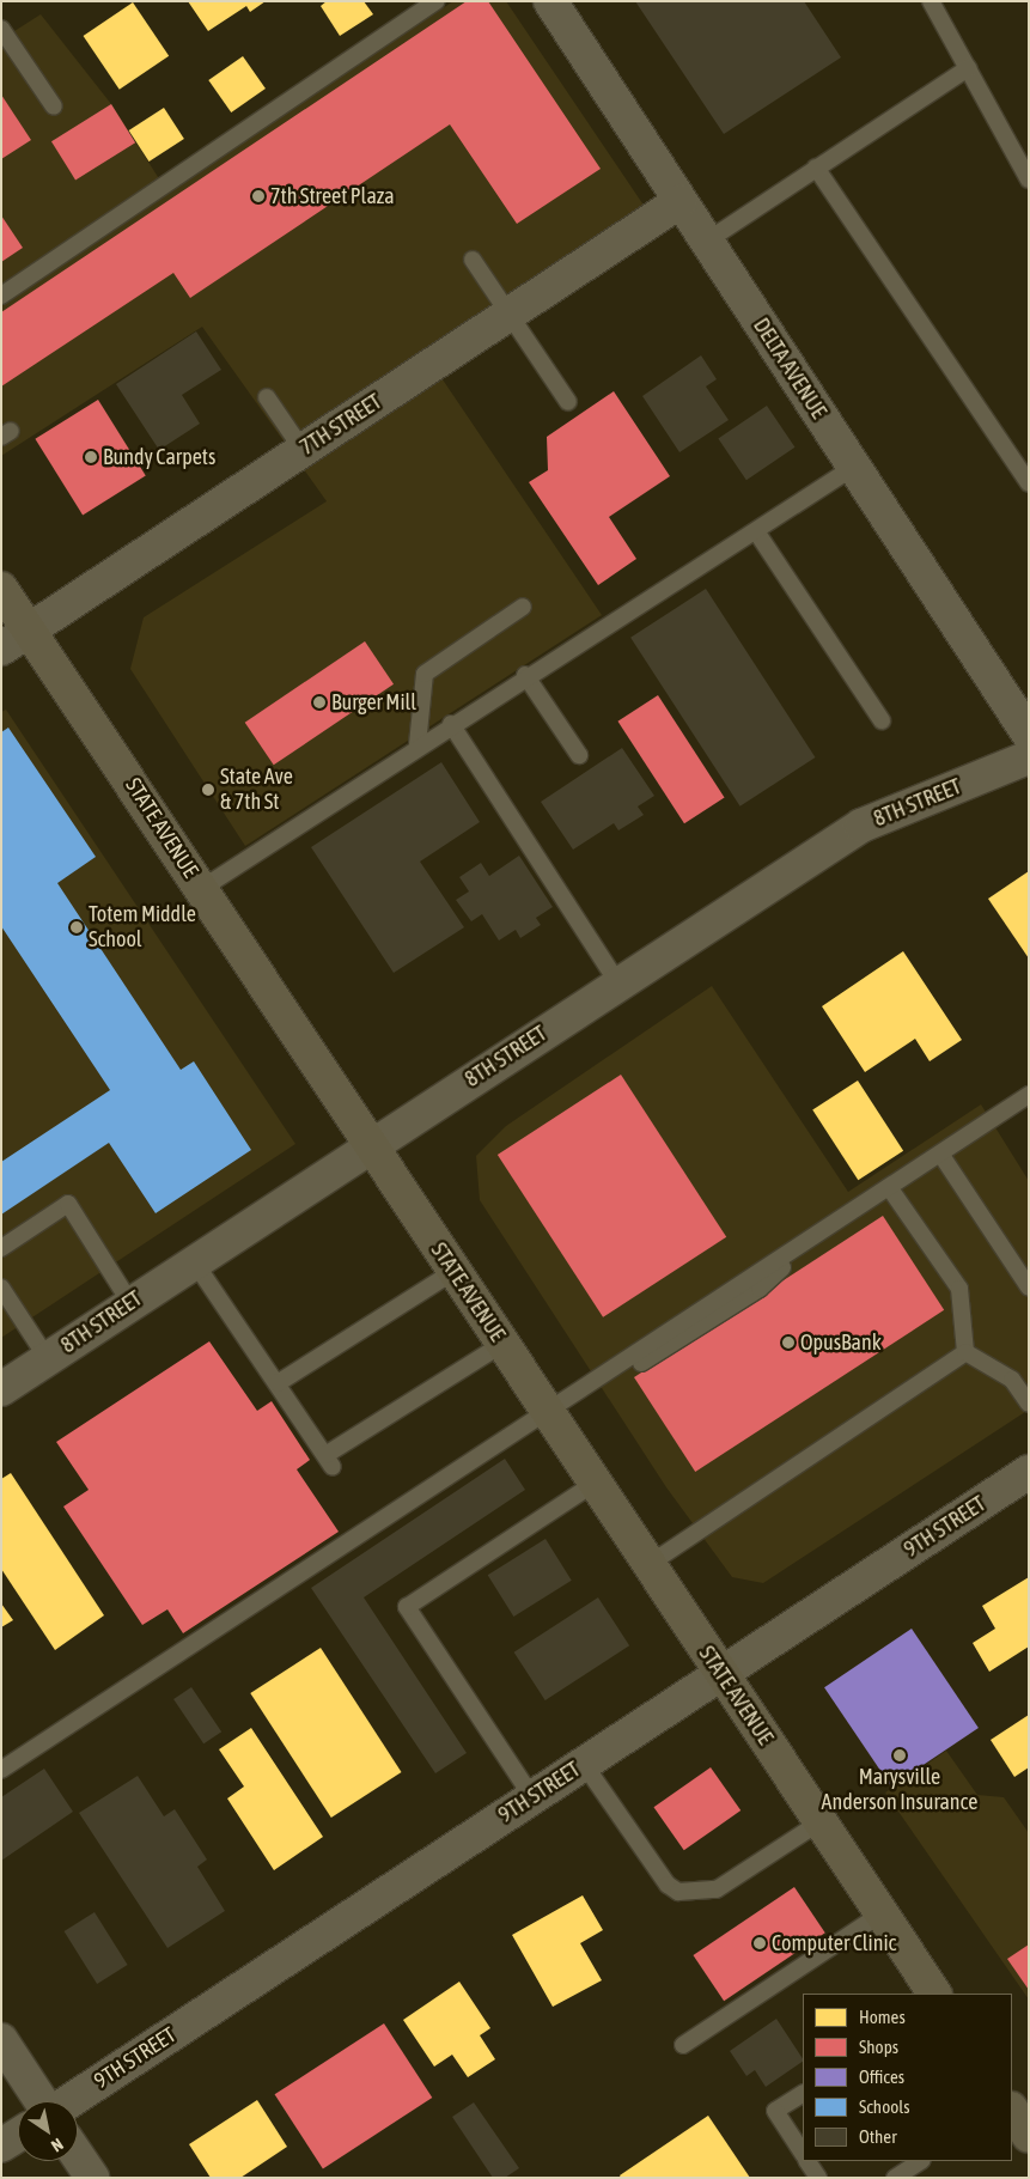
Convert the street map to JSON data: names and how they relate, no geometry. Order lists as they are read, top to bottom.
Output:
{
  "streets": {
    "main road": ["STATE AVENUE"],
    "street": [
      "DELTA AVENUE",
      "7TH STREET",
      "8TH STREET",
      "9TH STREET"
    ]
  },
  "crossings": [
    ["DELTA AVENUE", "7TH STREET"],
    ["7TH STREET", "STATE AVENUE"],
    ["8TH STREET", "STATE AVENUE"],
    ["STATE AVENUE", "9TH STREET"]
  ],
  "places": [
    "7th Street Plaza",
    "Bundy Carpets",
    "Burger Mill",
    "State Ave & 7th St",
    "Totem Middle School",
    "OpusBank",
    "Marysville Anderson Insurance",
    "Computer Clinic"
  ],
  "legend": [
    "Homes",
    "Shops",
    "Offices",
    "Schools",
    "Other"
  ],
  "north": "bottom right"
}
